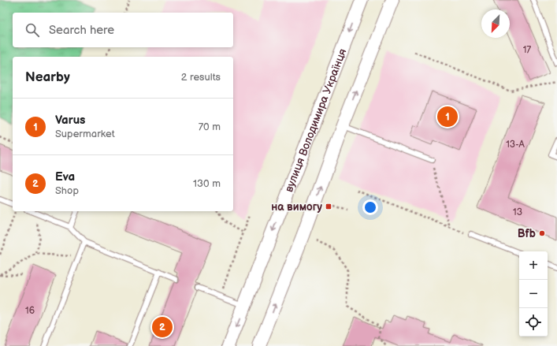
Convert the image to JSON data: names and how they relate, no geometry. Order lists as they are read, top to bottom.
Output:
{
  "streets": {
    "street": ["вулиця Володимира Українця"]
  },
  "places": {
    "transit": ["на вимогу"],
    "other": ["Bfb"]
  },
  "house_numbers": [
    "17",
    "13-А",
    "13",
    "16"
  ],
  "north": "bottom left",
  "page": {
    "search": "Search here",
    "heading": ["Nearby", "2 results"],
    "list": [
      {
        "mark": "1",
        "name": "Varus",
        "note": "Supermarket",
        "value": "70 m"
      },
      {
        "mark": "2",
        "name": "Eva",
        "note": "Shop",
        "value": "130 m"
      }
    ],
    "pins": ["1", "2"],
    "map_buttons": ["+", "−"]
  }
}
